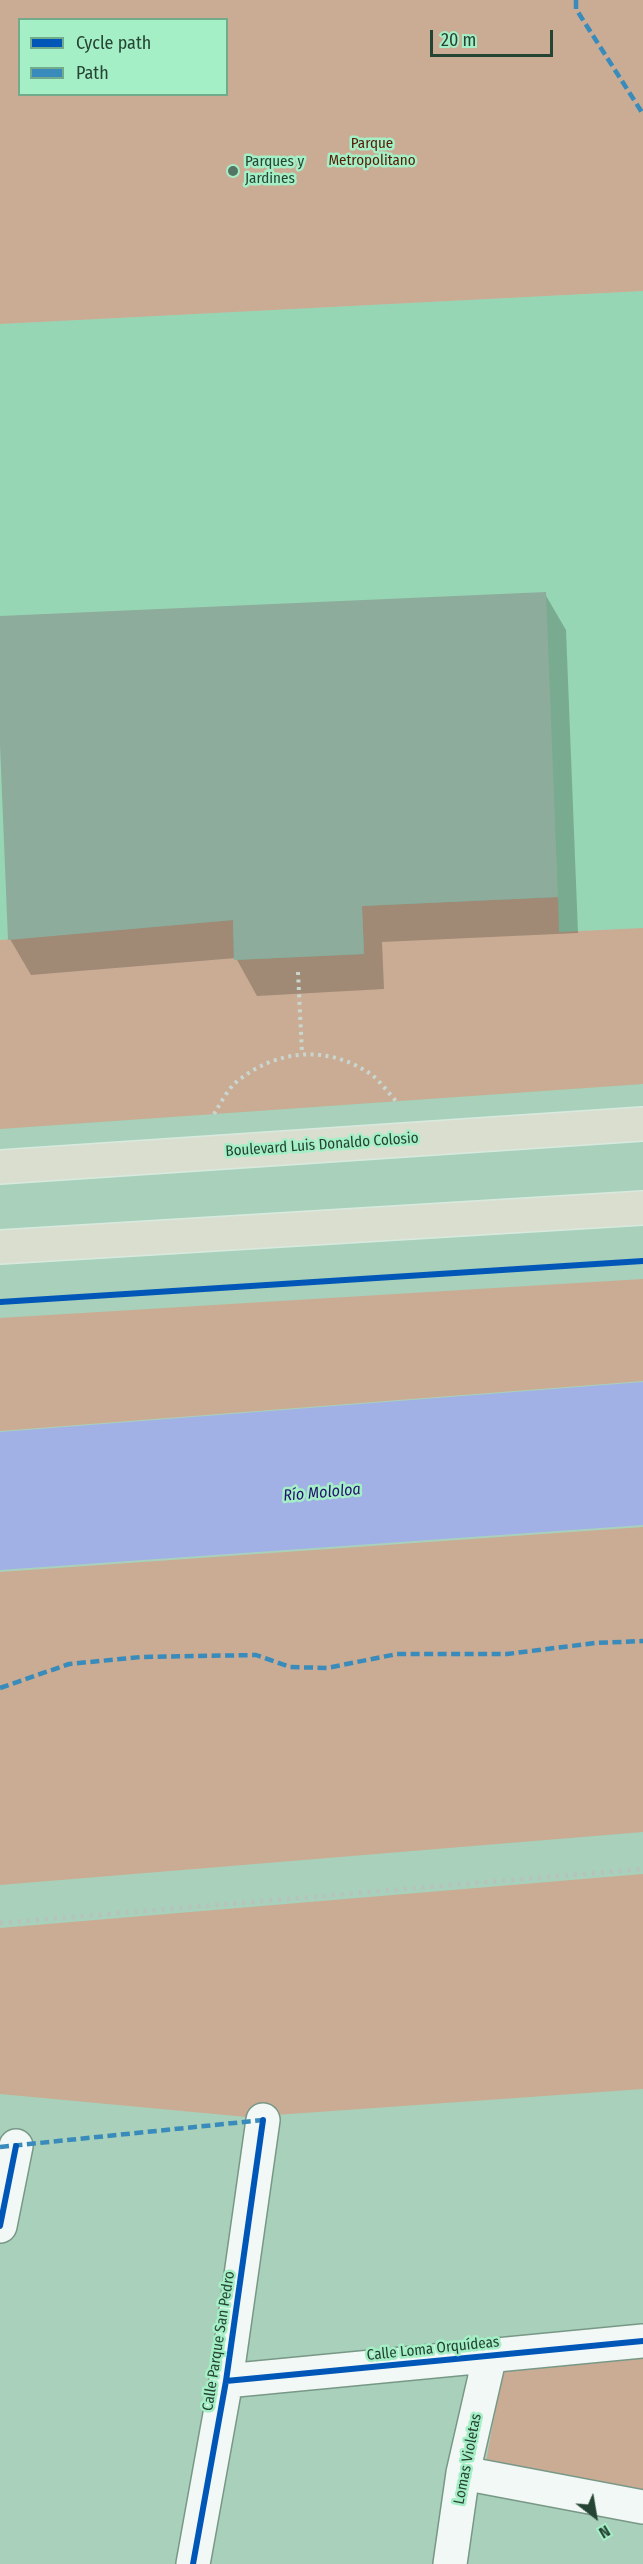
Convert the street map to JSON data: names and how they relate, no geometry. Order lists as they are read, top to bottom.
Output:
{
  "streets": {
    "main road": ["Boulevard Luis Donaldo Colosio"],
    "street": ["Calle Parque San Pedro", "Calle Loma Orquídeas", "Lomas Violetas"]
  },
  "crossings": [
    ["Calle Parque San Pedro", "Calle Loma Orquídeas"],
    ["Calle Loma Orquídeas", "Lomas Violetas"]
  ],
  "water": ["Río Mololoa"],
  "parks": ["Parque Metropolitano"],
  "places": ["Parques y Jardines"],
  "legend": ["Cycle path", "Path"],
  "scale_bar": "20 m",
  "north": "bottom right"
}
